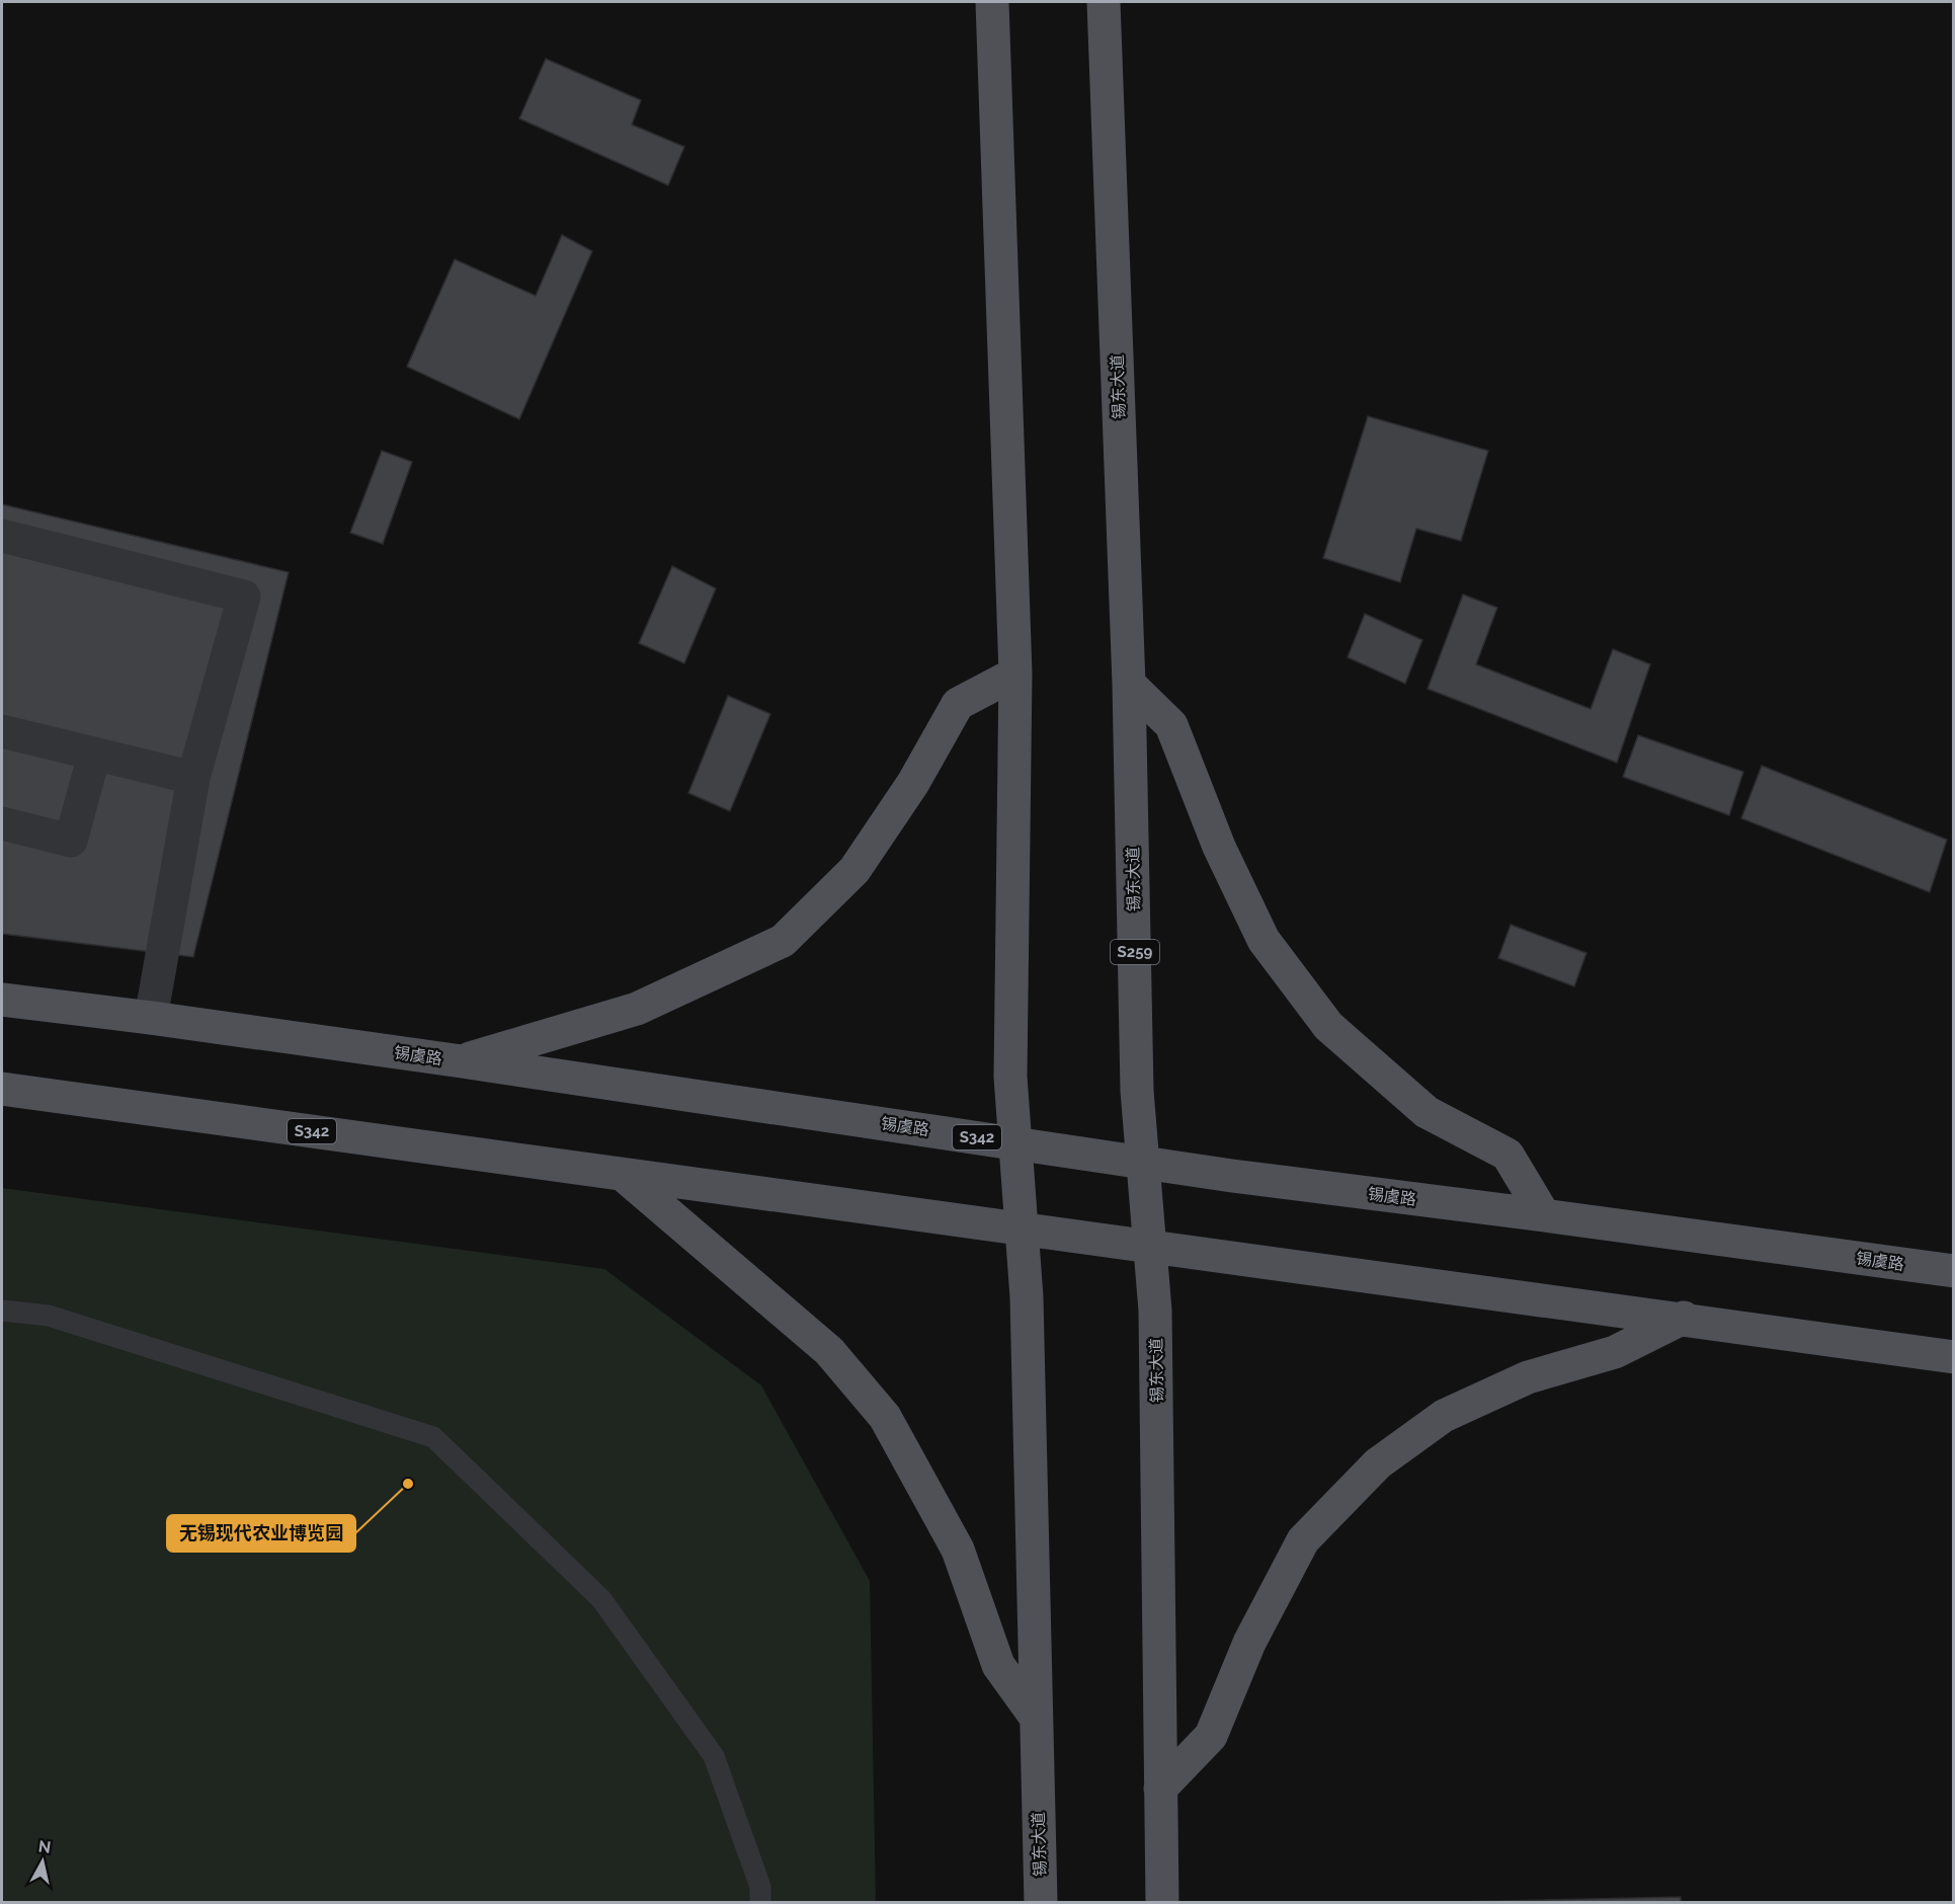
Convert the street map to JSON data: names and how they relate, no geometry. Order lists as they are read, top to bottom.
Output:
{
  "streets": {
    "main road": [
      "锡东大道",
      "S259",
      "锡虞路",
      "S342"
    ]
  },
  "crossings": [
    ["锡东大道", "锡虞路"],
    ["锡东大道", "S342"]
  ],
  "places": ["无锡现代农业博览园"],
  "north": "top"
}
